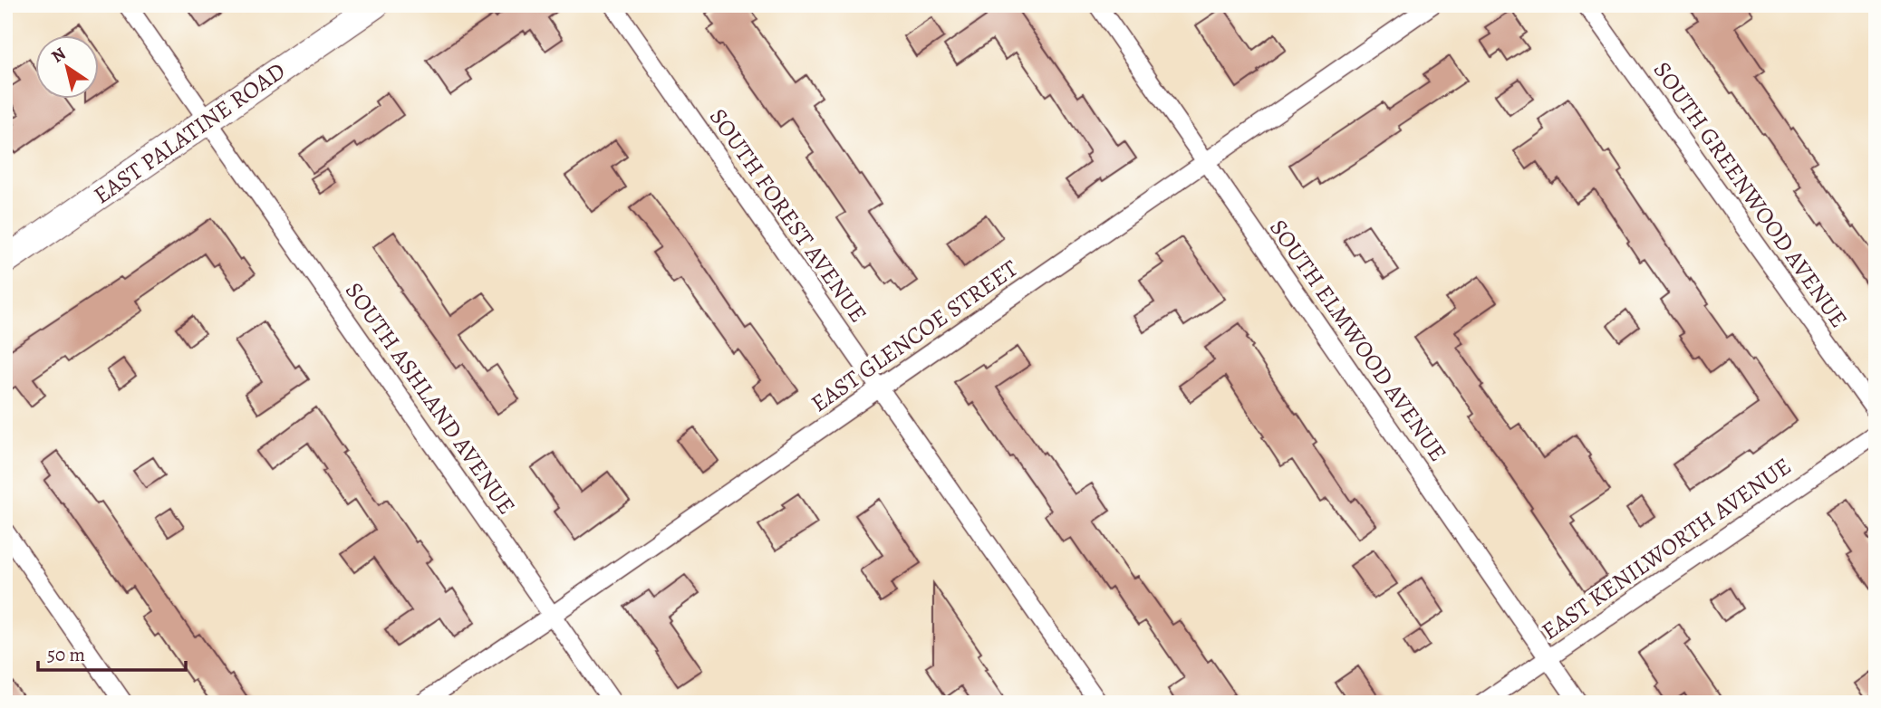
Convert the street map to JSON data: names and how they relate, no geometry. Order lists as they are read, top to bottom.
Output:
{
  "streets": {
    "main road": ["EAST PALATINE ROAD"],
    "street": [
      "SOUTH GREENWOOD AVENUE",
      "SOUTH FOREST AVENUE",
      "EAST GLENCOE STREET",
      "SOUTH ELMWOOD AVENUE",
      "SOUTH ASHLAND AVENUE",
      "EAST KENILWORTH AVENUE"
    ]
  },
  "crossings": [
    ["EAST PALATINE ROAD", "SOUTH ASHLAND AVENUE"],
    ["SOUTH FOREST AVENUE", "EAST GLENCOE STREET"],
    ["EAST GLENCOE STREET", "SOUTH ELMWOOD AVENUE"],
    ["EAST GLENCOE STREET", "SOUTH ASHLAND AVENUE"],
    ["SOUTH ELMWOOD AVENUE", "EAST KENILWORTH AVENUE"]
  ],
  "scale_bar": "50 m",
  "north": "top left"
}
